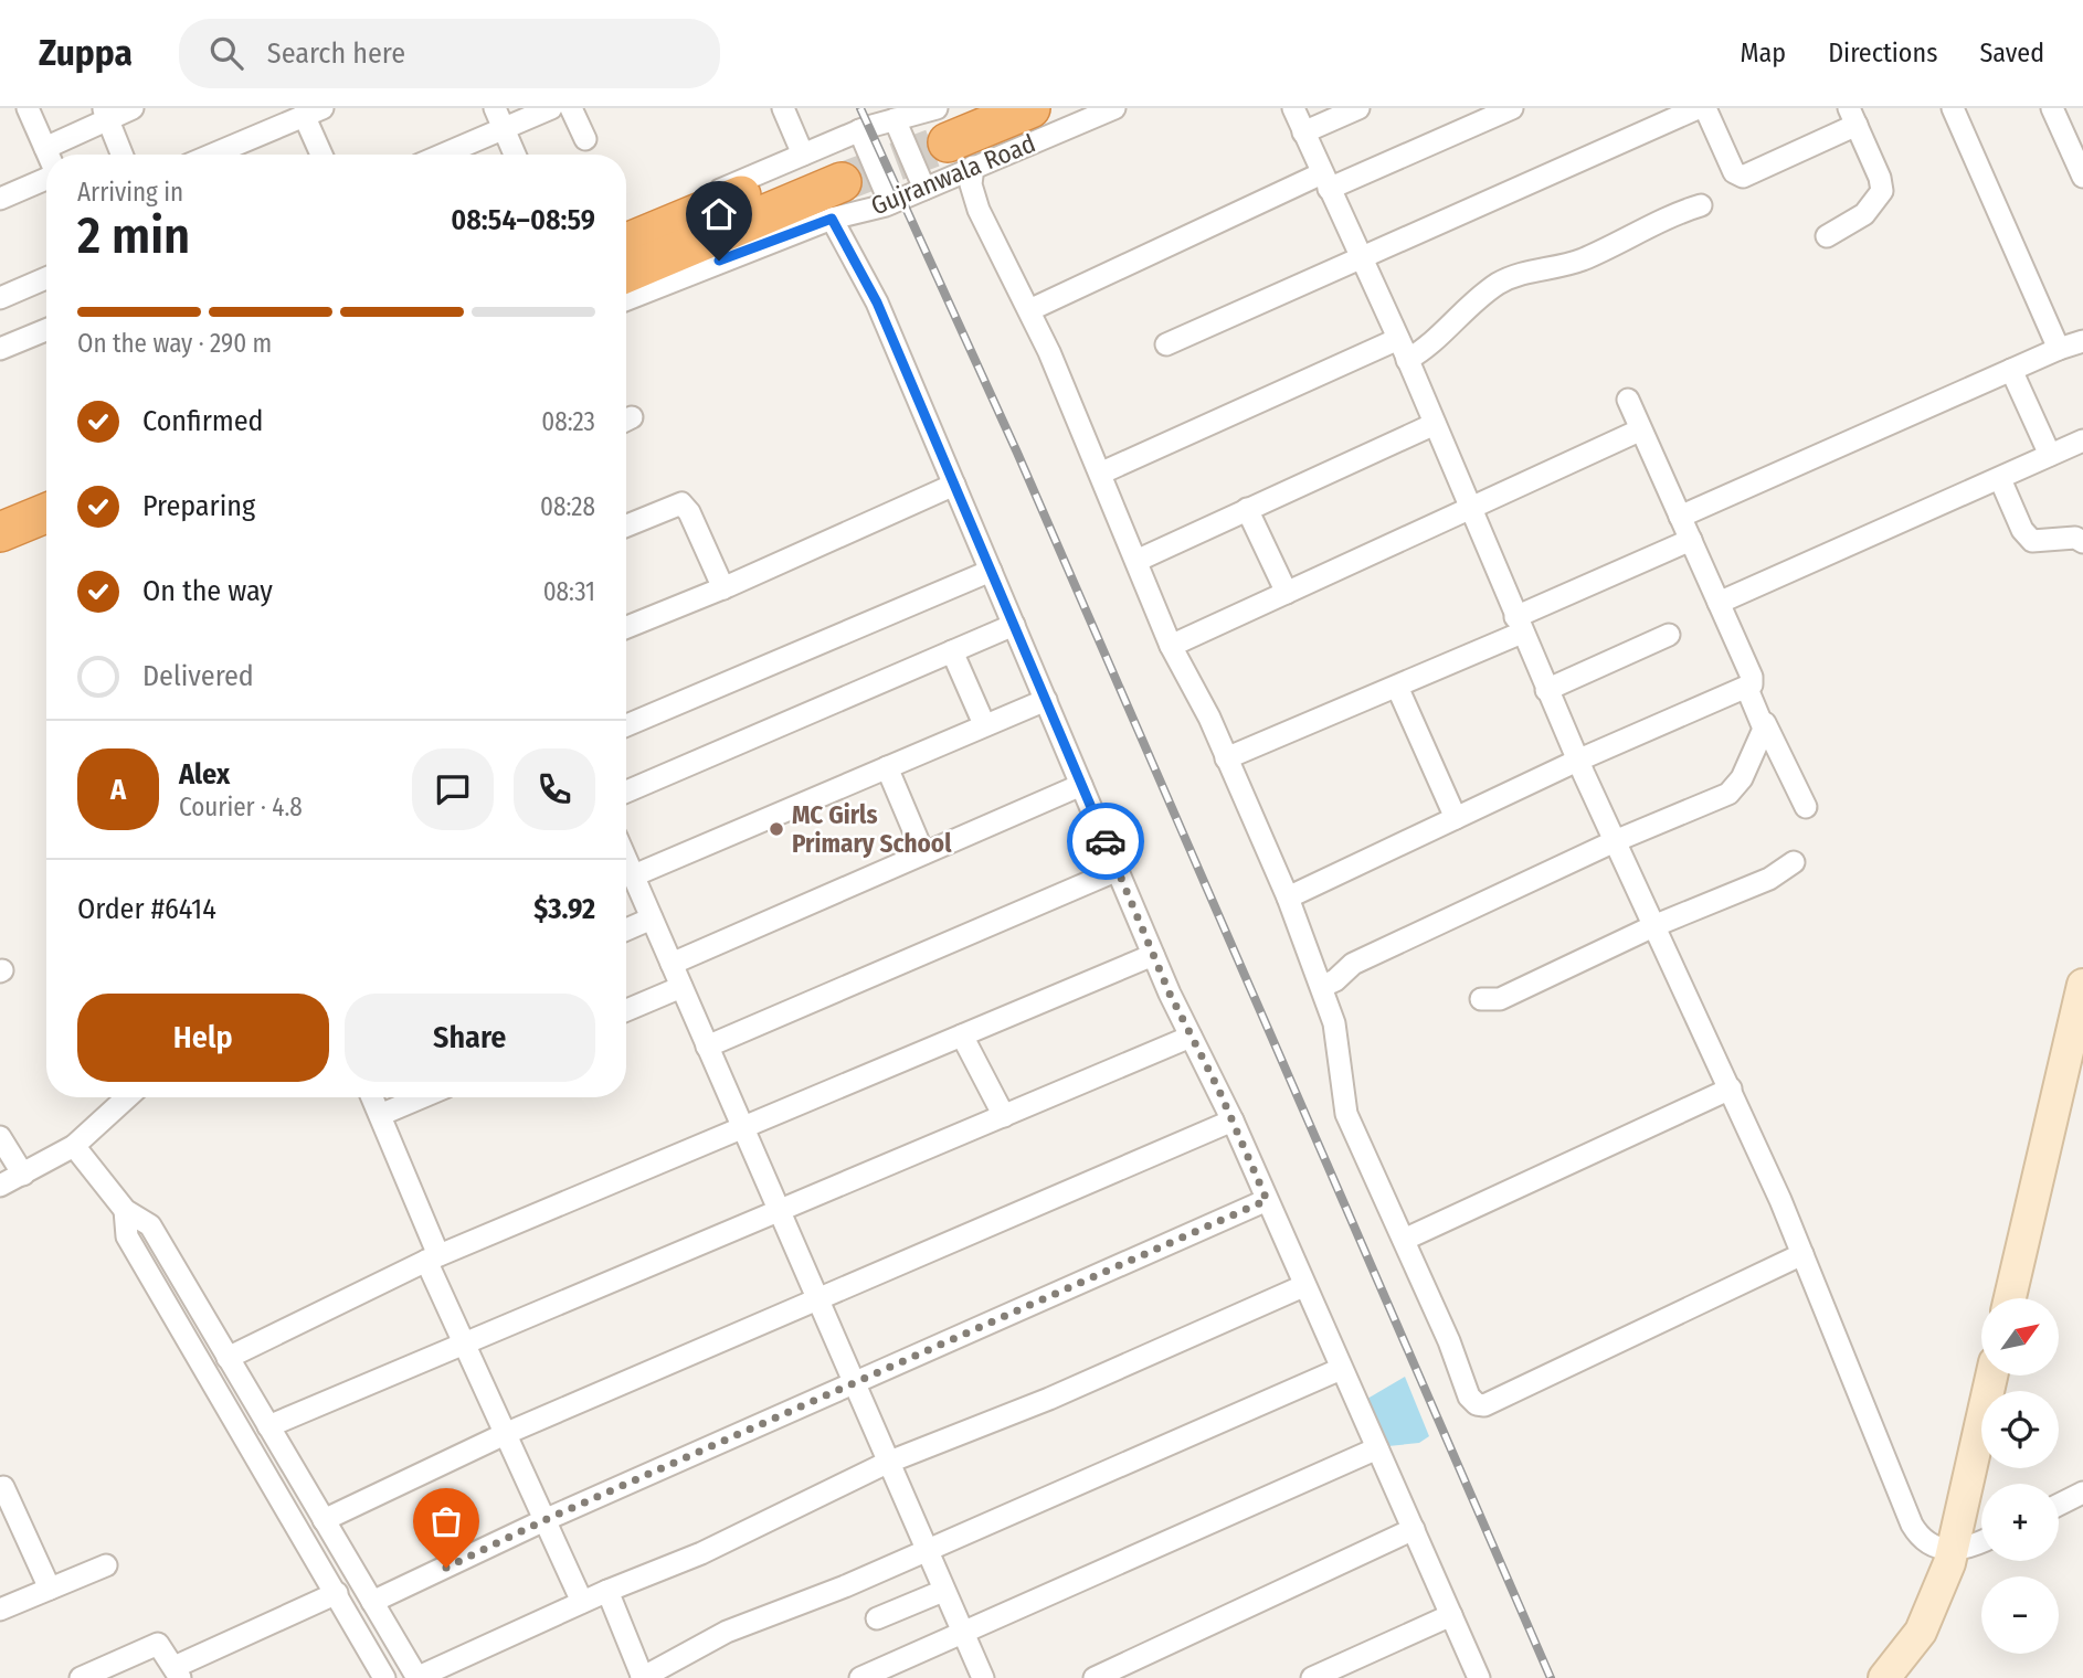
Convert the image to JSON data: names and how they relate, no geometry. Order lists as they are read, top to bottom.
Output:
{
  "streets": {
    "highway": ["Gujranwala Road"]
  },
  "places": ["MC Girls Primary School"],
  "north": "top right",
  "page": {
    "header": "Zuppa",
    "search": "Search here",
    "nav": ["Map", "Directions", "Saved"],
    "heading": ["2 min", "Arriving in", "08:54–08:59"],
    "panel": [
      "Alex",
      "Courier · 4.8",
      "Order #6414",
      "$3.92"
    ],
    "bar": "On the way · 290 m",
    "list": [
      ["Confirmed", "08:23"],
      ["Preparing", "08:28"],
      ["On the way", "08:31"],
      "Delivered"
    ],
    "round": "A",
    "buttons": ["Help", "Share"],
    "map_buttons": ["+", "−"]
  }
}
